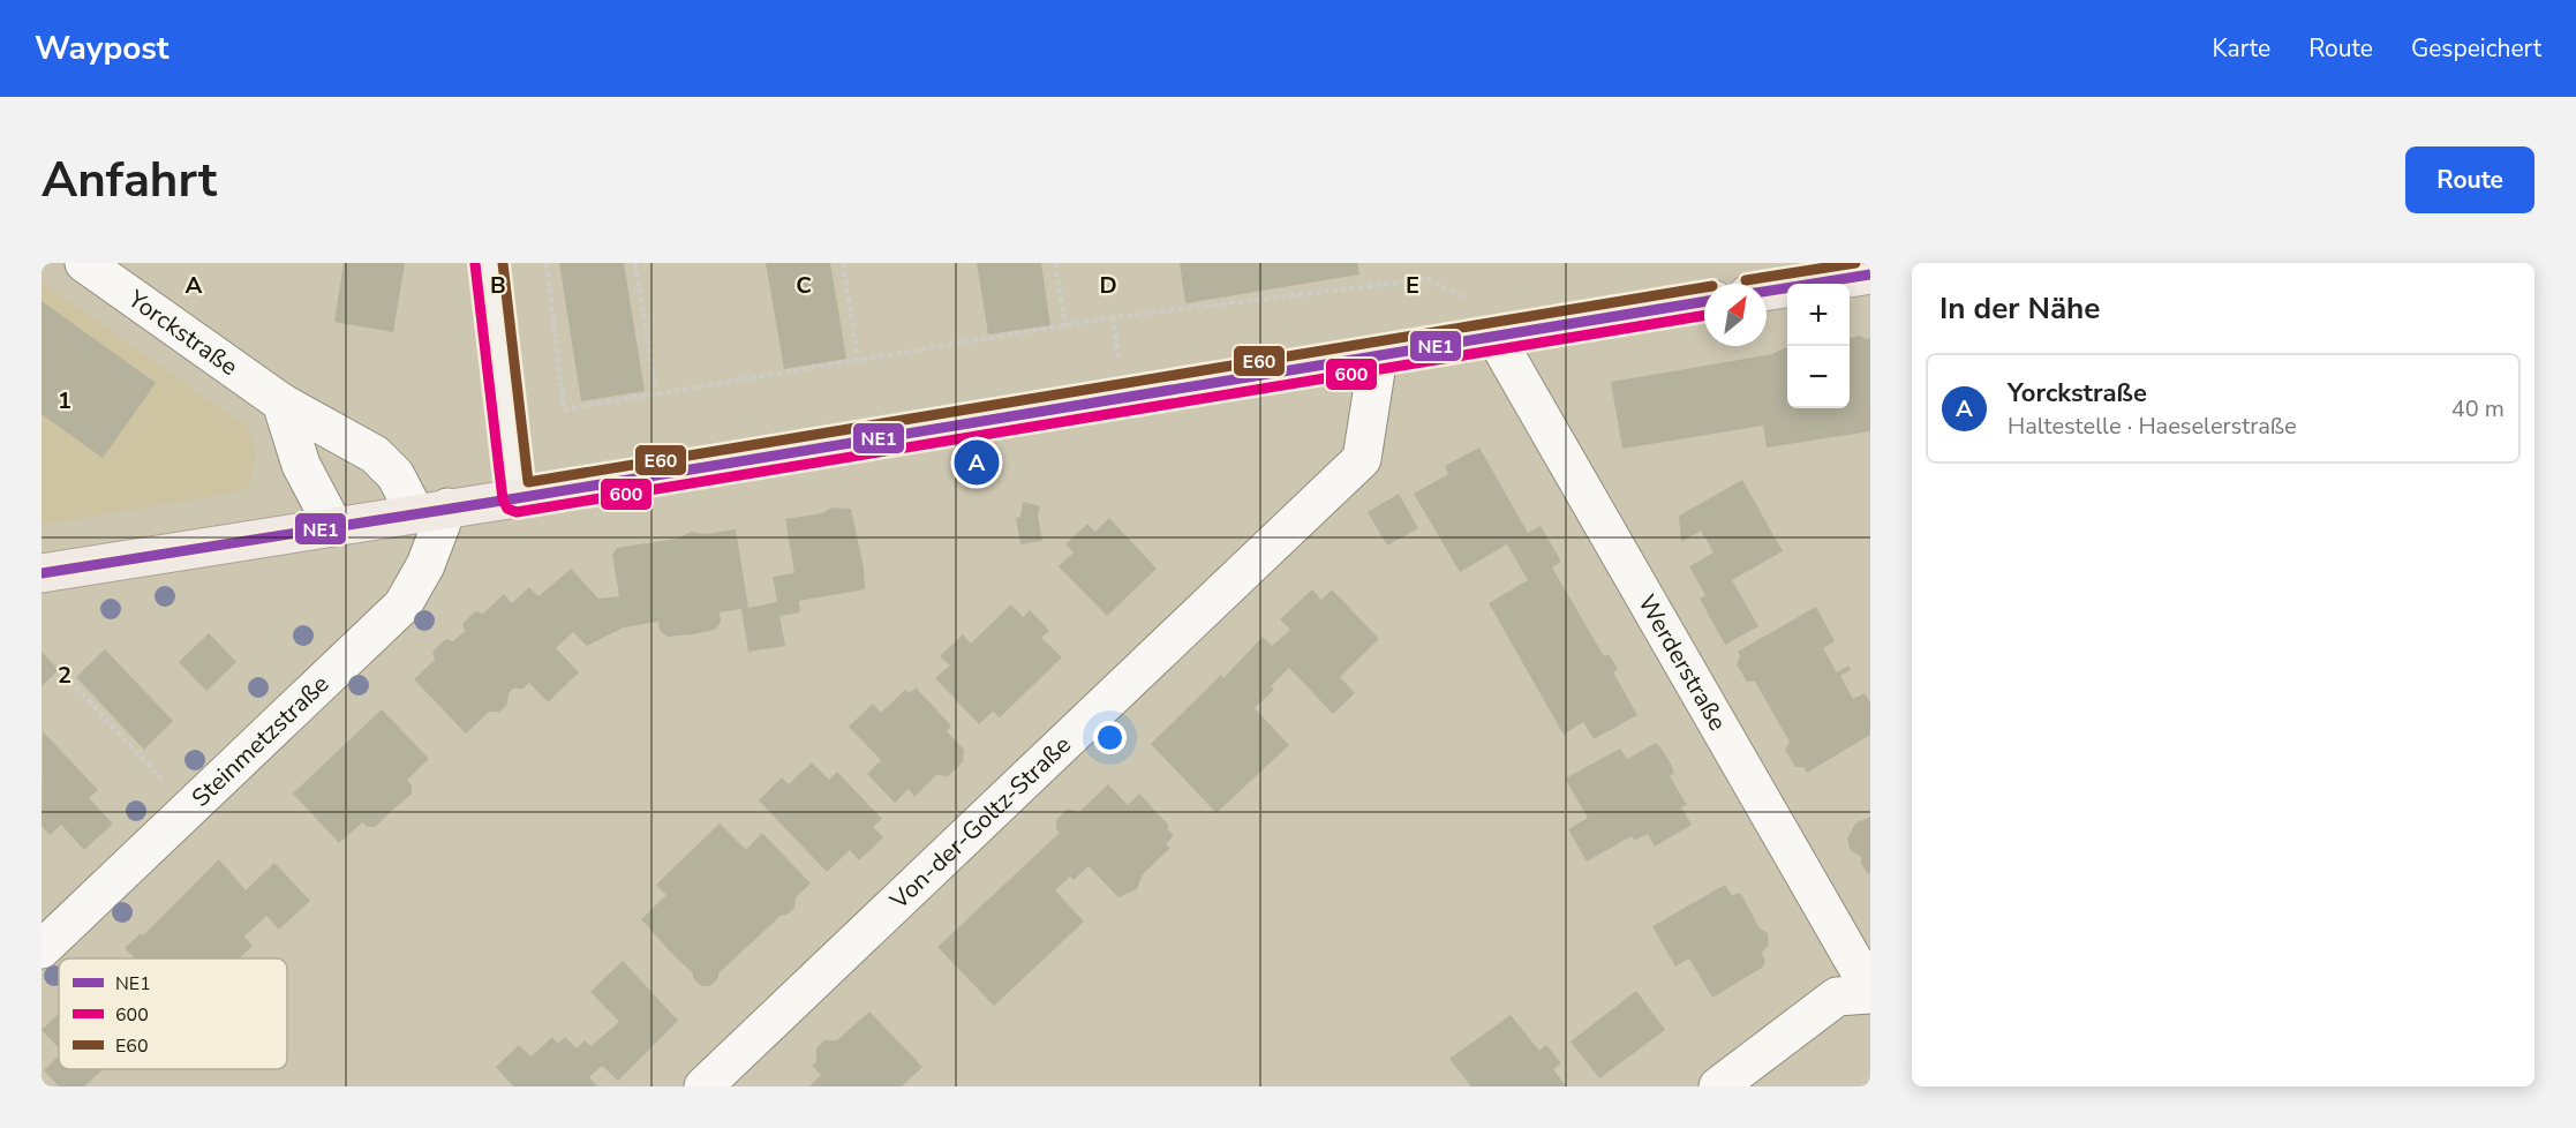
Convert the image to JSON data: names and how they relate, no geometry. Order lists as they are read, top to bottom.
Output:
{
  "streets": {
    "street": [
      "Yorckstraße",
      "Werderstraße",
      "Steinmetzstraße",
      "Von-der-Goltz-Straße"
    ]
  },
  "crossings": [
    ["Yorckstraße", "Steinmetzstraße"]
  ],
  "lines": ["transit line E60", "transit line 600", "transit line NE1"],
  "legend": ["NE1", "600", "E60"],
  "north": "top right",
  "page": {
    "header": "Waypost",
    "nav": ["Karte", "Route", "Gespeichert"],
    "buttons": "Route",
    "title": "Anfahrt",
    "heading": "In der Nähe",
    "map_buttons": ["+", "−"],
    "list": [
      {
        "mark": "A",
        "name": "Yorckstraße",
        "note": "Haltestelle · Haeselerstraße",
        "value": "40 m"
      }
    ],
    "pins": "A"
  },
  "grid": {
    "columns": [
      "A",
      "B",
      "C",
      "D",
      "E"
    ],
    "rows": ["1", "2"]
  }
}
